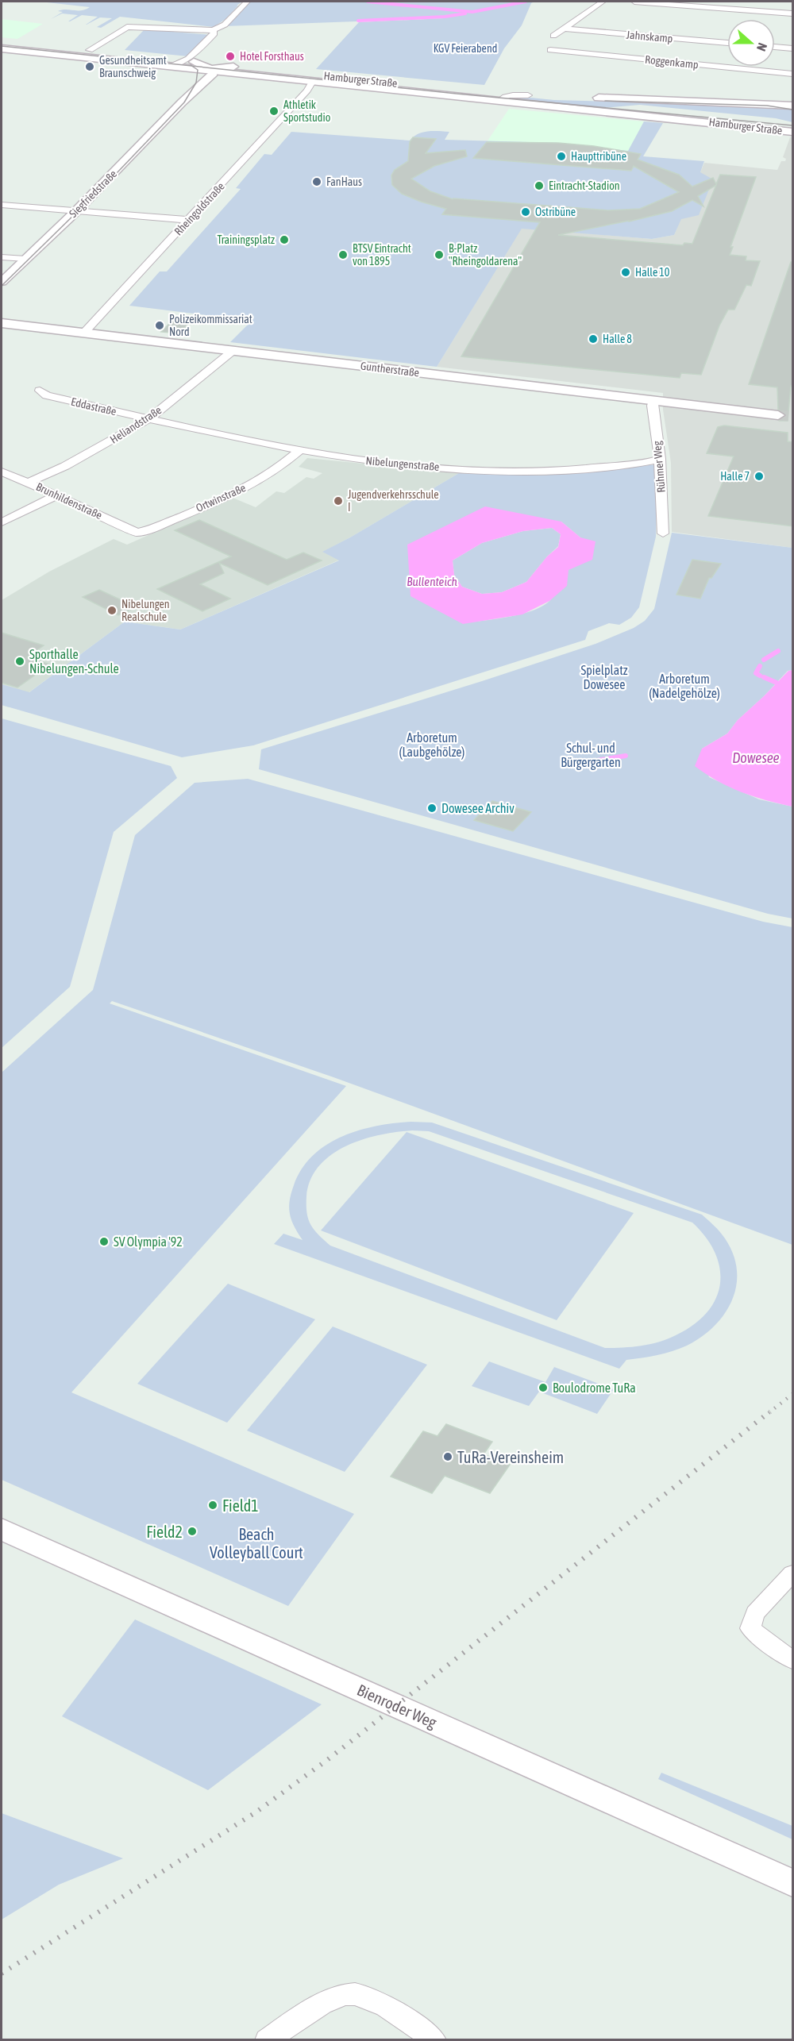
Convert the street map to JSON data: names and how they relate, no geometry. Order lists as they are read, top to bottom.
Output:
{
  "streets": {
    "main road": ["Hamburger Straße", "Bienroder Weg"],
    "street": [
      "Jahnskamp",
      "Roggenkamp",
      "Siegfriedstraße",
      "Rheingoldstraße",
      "Guntherstraße",
      "Eddastraße",
      "Heliandstraße",
      "Nibelungenstraße",
      "Rühmer Weg",
      "Ortwinstraße",
      "Brunhildenstraße"
    ]
  },
  "crossings": [
    ["Hamburger Straße", "Siegfriedstraße"],
    ["Hamburger Straße", "Rheingoldstraße"],
    ["Rheingoldstraße", "Guntherstraße"],
    ["Guntherstraße", "Heliandstraße"],
    ["Guntherstraße", "Rühmer Weg"],
    ["Eddastraße", "Heliandstraße"],
    ["Eddastraße", "Nibelungenstraße"],
    ["Heliandstraße", "Nibelungenstraße"],
    ["Heliandstraße", "Brunhildenstraße"],
    ["Nibelungenstraße", "Rühmer Weg"],
    ["Nibelungenstraße", "Ortwinstraße"],
    ["Ortwinstraße", "Brunhildenstraße"]
  ],
  "water": ["Bullenteich", "Dowesee"],
  "parks": [
    "KGV Feierabend",
    "Spielplatz Dowesee",
    "Arboretum (Nadelgehölze)",
    "Arboretum (Laubgehölze)",
    "Schul- und Bürgergarten",
    "Beach Volleyball Court"
  ],
  "places": [
    "Hotel Forsthaus",
    "Gesundheitsamt Braunschweig",
    "Athletik Sportstudio",
    "Haupttribüne",
    "FanHaus",
    "Eintracht-Stadion",
    "Ostribüne",
    "Trainingsplatz",
    "BTSV Eintracht von 1895",
    "B-Platz \"Rheingoldarena\"",
    "Halle 10",
    "Polizeikommissariat Nord",
    "Halle 8",
    "Halle 7",
    "Jugendverkehrsschule I",
    "Nibelungen Realschule",
    "Sporthalle Nibelungen-Schule",
    "Dowesee Archiv",
    "SV Olympia '92",
    "Boulodrome TuRa",
    "TuRa-Vereinsheim",
    "Field1",
    "Field2"
  ],
  "north": "right"
}
